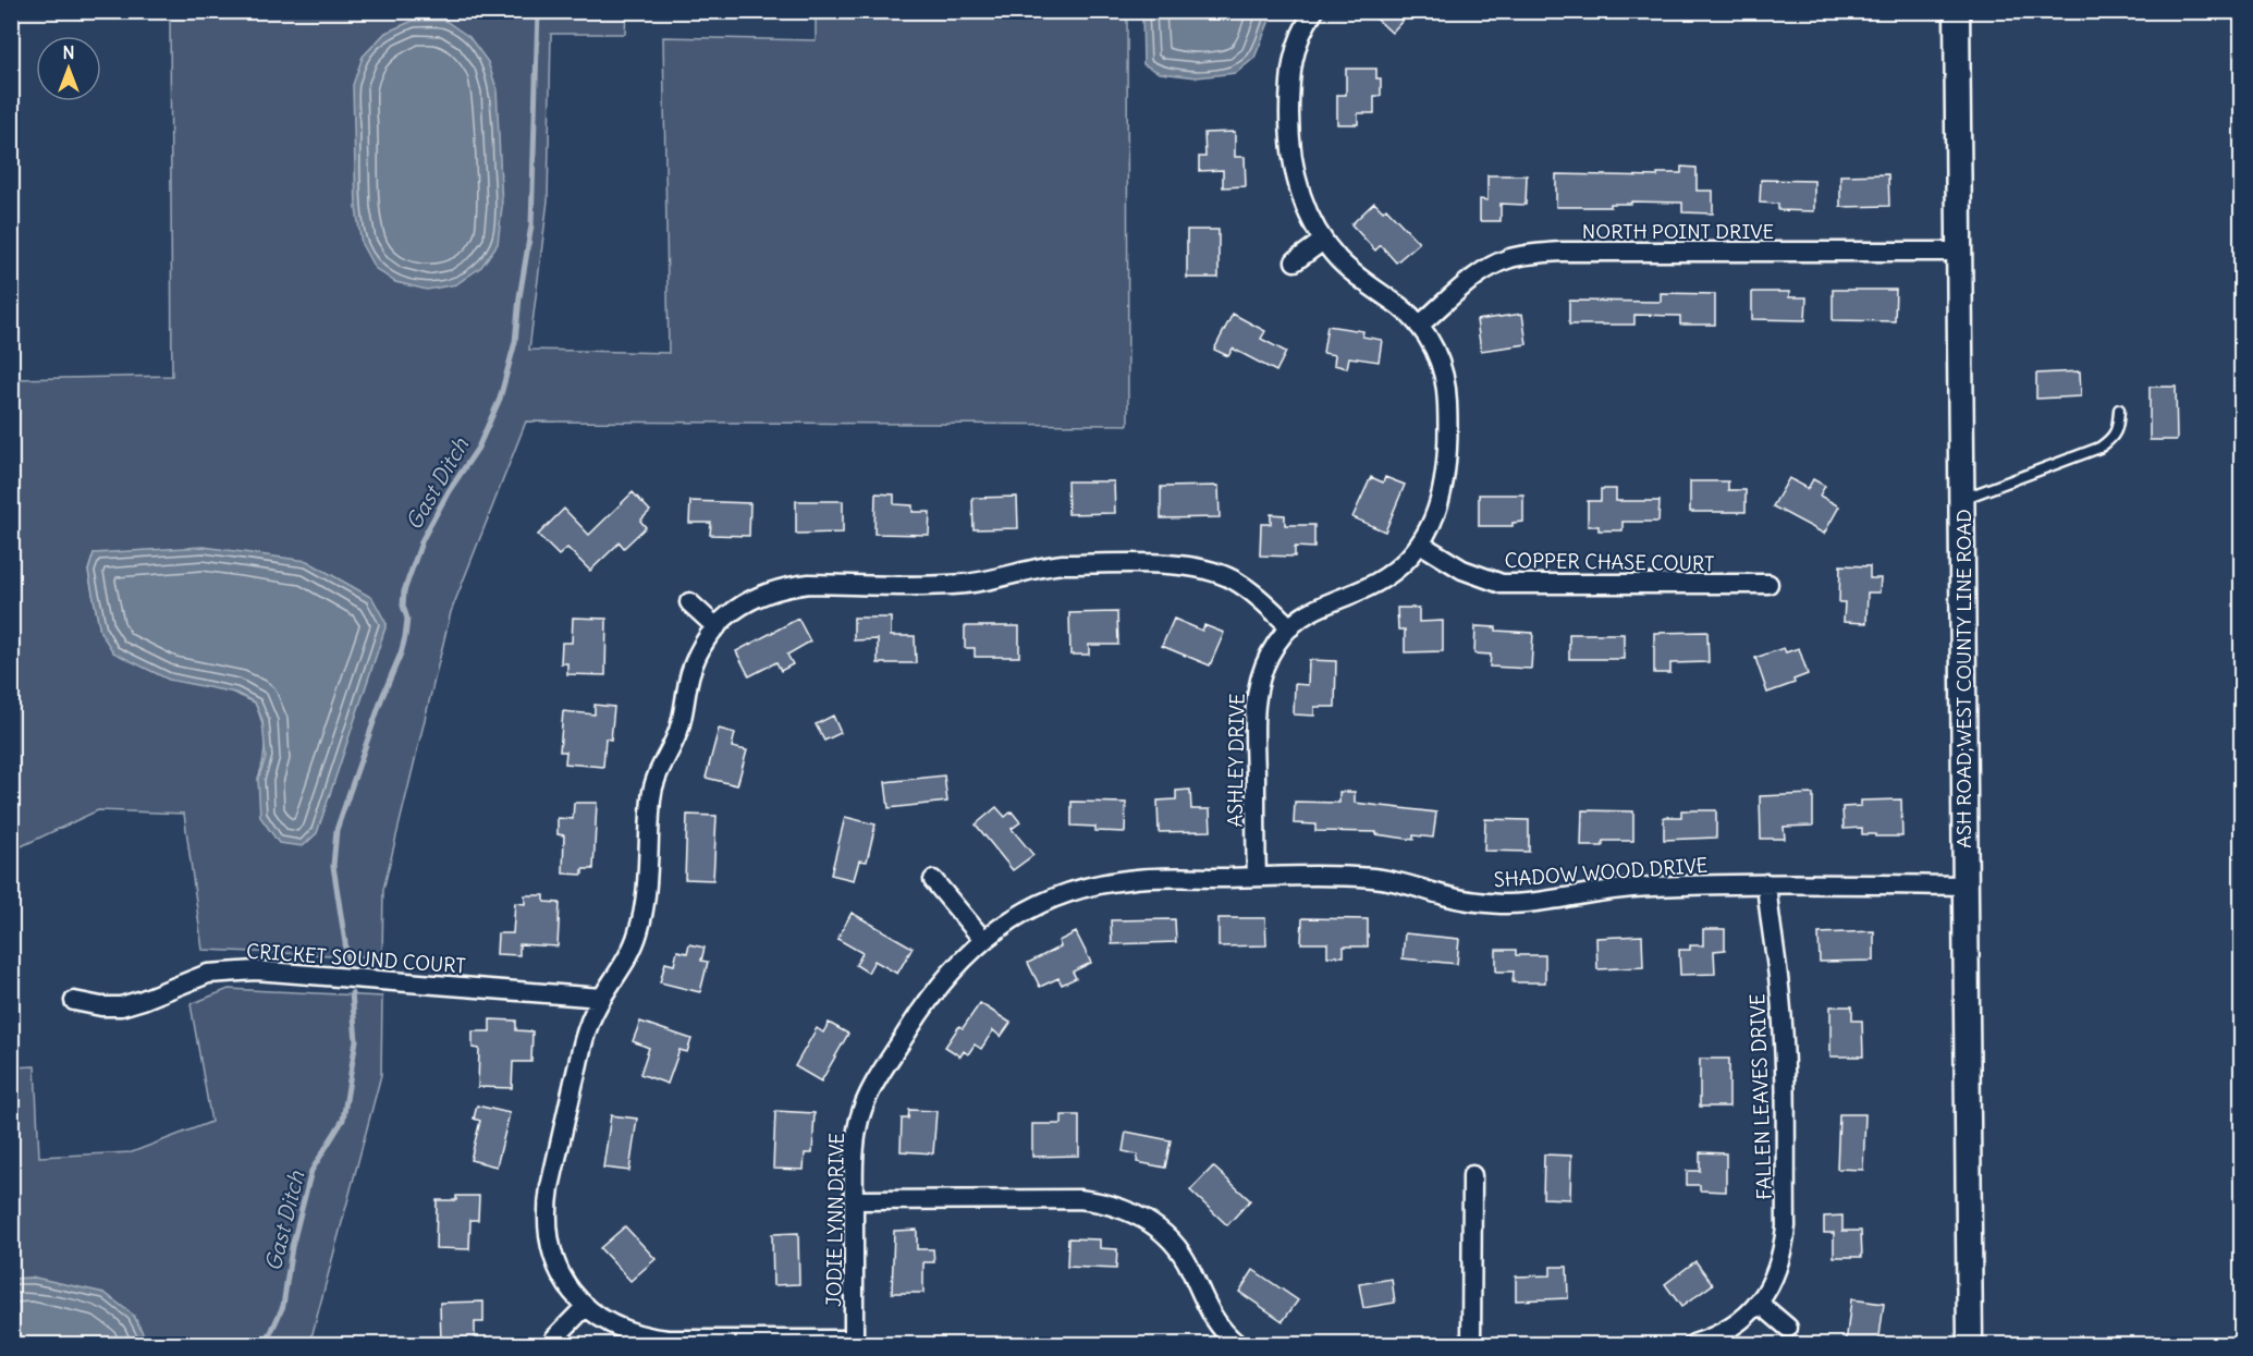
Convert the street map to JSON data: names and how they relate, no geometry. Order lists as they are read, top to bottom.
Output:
{
  "streets": {
    "main road": ["ASH ROAD;WEST COUNTY LINE ROAD"],
    "street": [
      "NORTH POINT DRIVE",
      "COPPER CHASE COURT",
      "ASHLEY DRIVE",
      "SHADOW WOOD DRIVE",
      "CRICKET SOUND COURT",
      "FALLEN LEAVES DRIVE",
      "JODIE LYNN DRIVE"
    ]
  },
  "crossings": [
    ["NORTH POINT DRIVE", "ASH ROAD;WEST COUNTY LINE ROAD"],
    ["NORTH POINT DRIVE", "ASHLEY DRIVE"],
    ["COPPER CHASE COURT", "ASHLEY DRIVE"],
    ["ASH ROAD;WEST COUNTY LINE ROAD", "SHADOW WOOD DRIVE"],
    ["ASHLEY DRIVE", "SHADOW WOOD DRIVE"],
    ["SHADOW WOOD DRIVE", "FALLEN LEAVES DRIVE"],
    ["SHADOW WOOD DRIVE", "JODIE LYNN DRIVE"]
  ],
  "water": ["Gast Ditch"],
  "north": "top"
}
